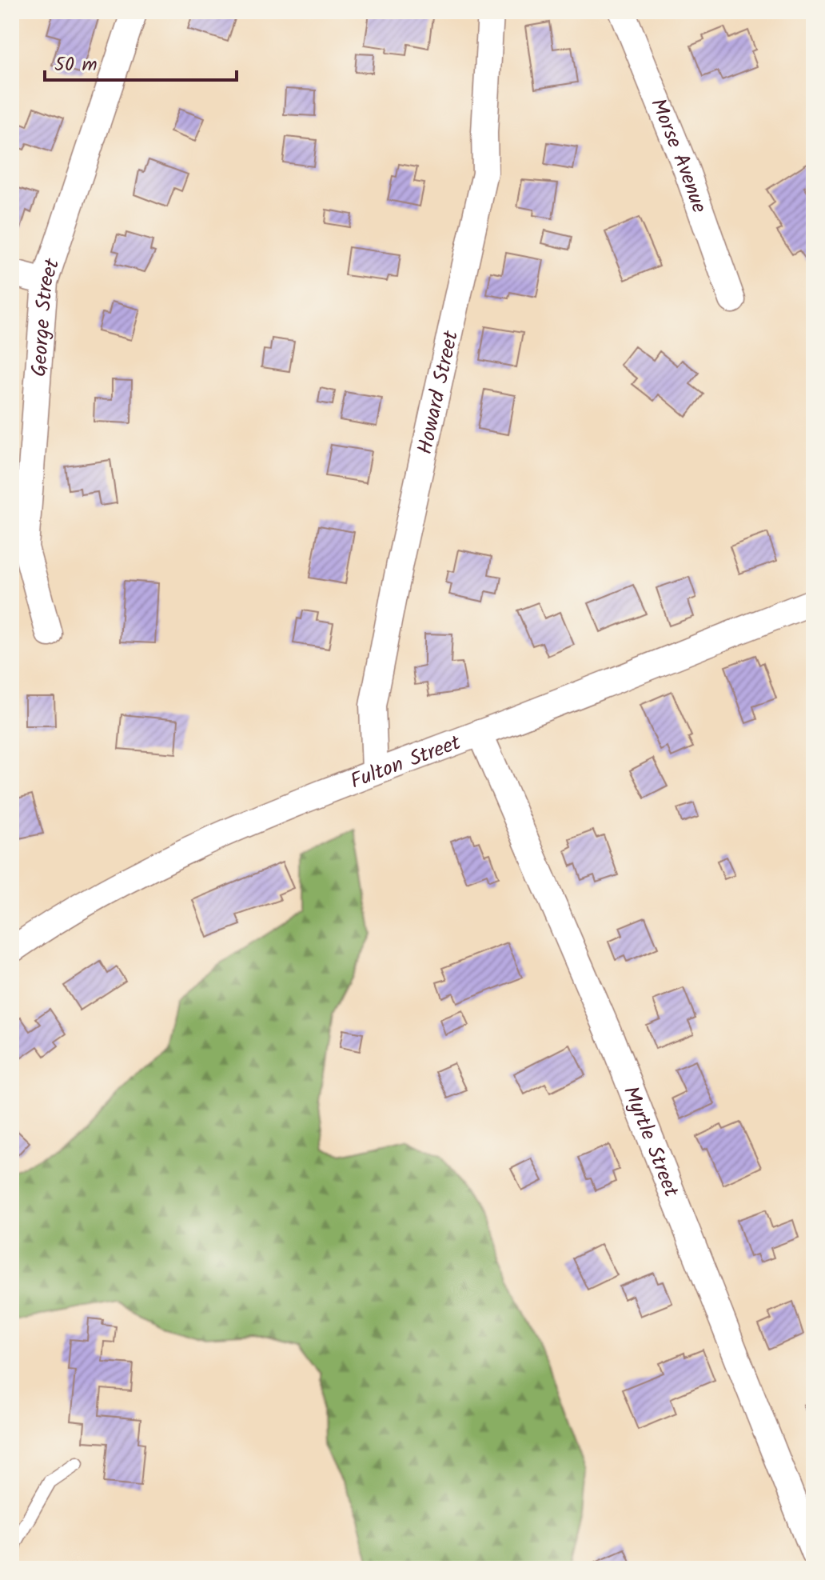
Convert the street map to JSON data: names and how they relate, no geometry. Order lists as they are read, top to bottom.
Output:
{
  "streets": {
    "street": [
      "Morse Avenue",
      "George Street",
      "Howard Street",
      "Fulton Street",
      "Myrtle Street"
    ]
  },
  "crossings": [
    ["Howard Street", "Fulton Street"],
    ["Fulton Street", "Myrtle Street"]
  ],
  "scale_bar": "50 m"
}
